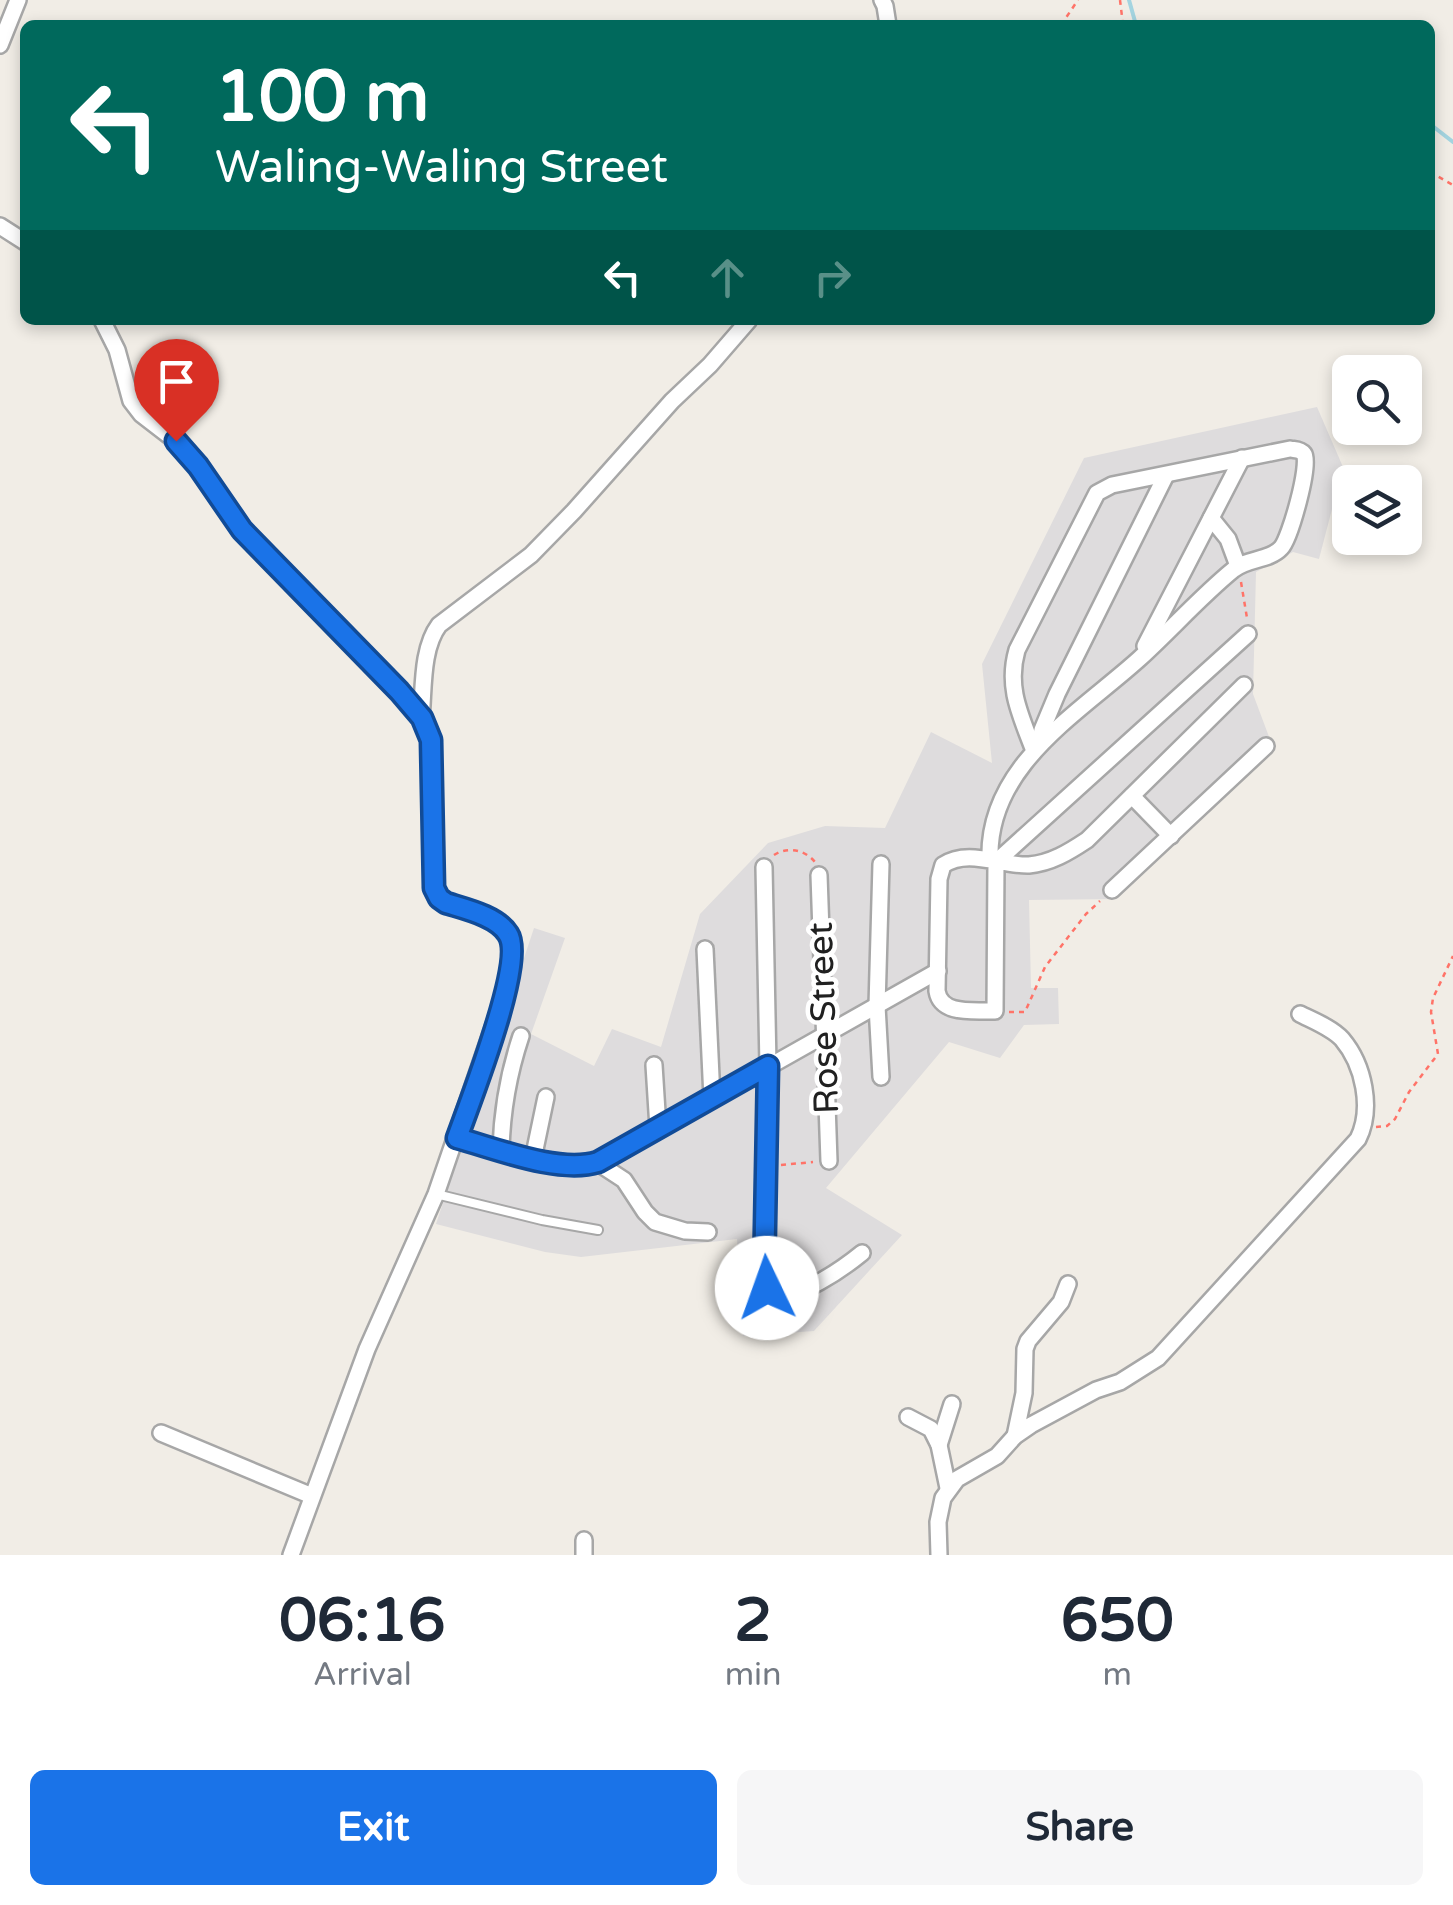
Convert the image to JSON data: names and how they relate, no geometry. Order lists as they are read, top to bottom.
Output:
{
  "streets": {
    "street": ["Rose Street"]
  },
  "page": {
    "turn": ["100 m", "Waling-Waling Street"],
    "eta": [
      "06:16",
      "Arrival",
      "2",
      "min",
      "650",
      "m"
    ],
    "buttons": ["Exit", "Share"]
  }
}
